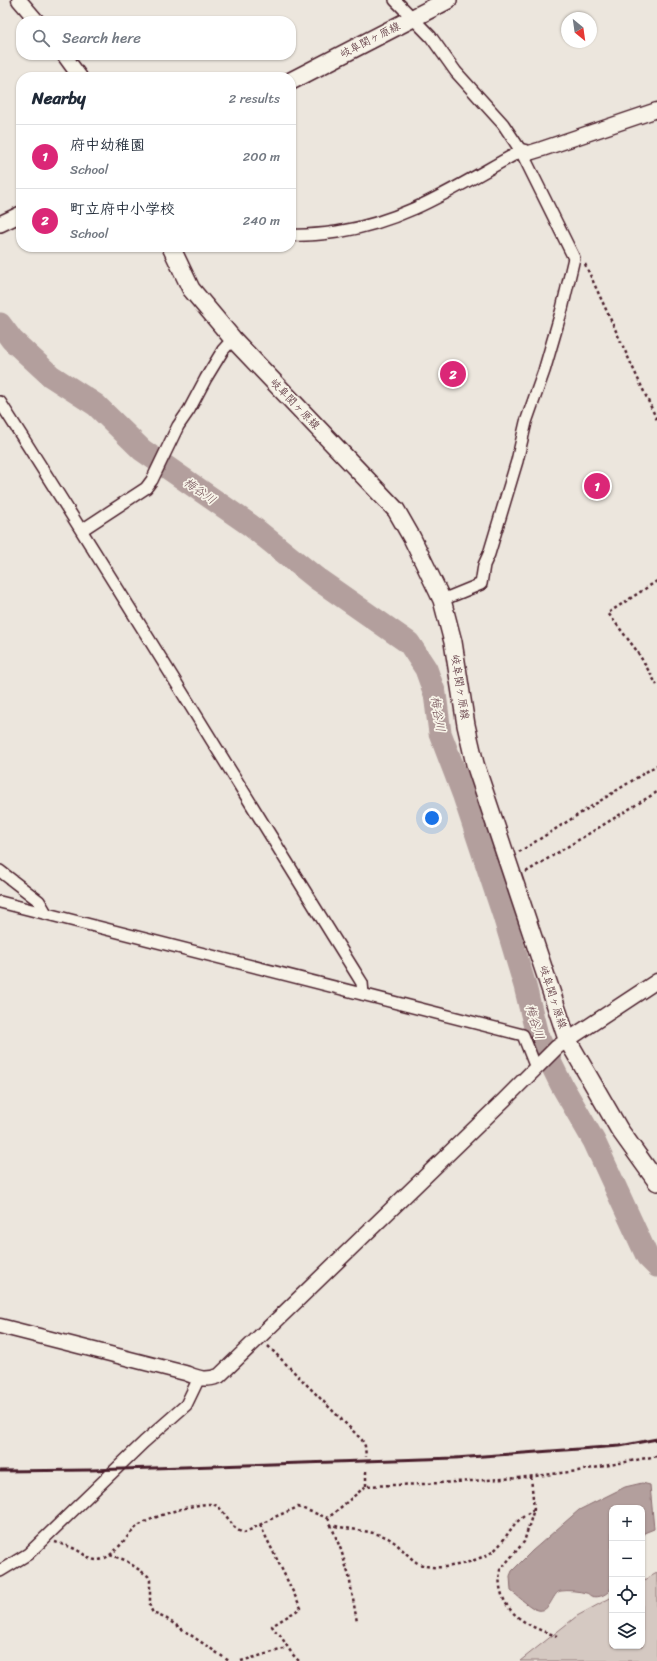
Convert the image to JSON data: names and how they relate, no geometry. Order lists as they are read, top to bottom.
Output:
{
  "streets": {
    "main road": ["岐阜関ヶ原線"]
  },
  "water": ["梅谷川"],
  "north": "bottom right",
  "page": {
    "search": "Search here",
    "heading": ["Nearby", "2 results"],
    "list": [
      {
        "mark": "1",
        "name": "府中幼稚園",
        "note": "School",
        "value": "200 m"
      },
      {
        "mark": "2",
        "name": "町立府中小学校",
        "note": "School",
        "value": "240 m"
      }
    ],
    "pins": ["2", "1"],
    "map_buttons": ["+", "−"]
  }
}
